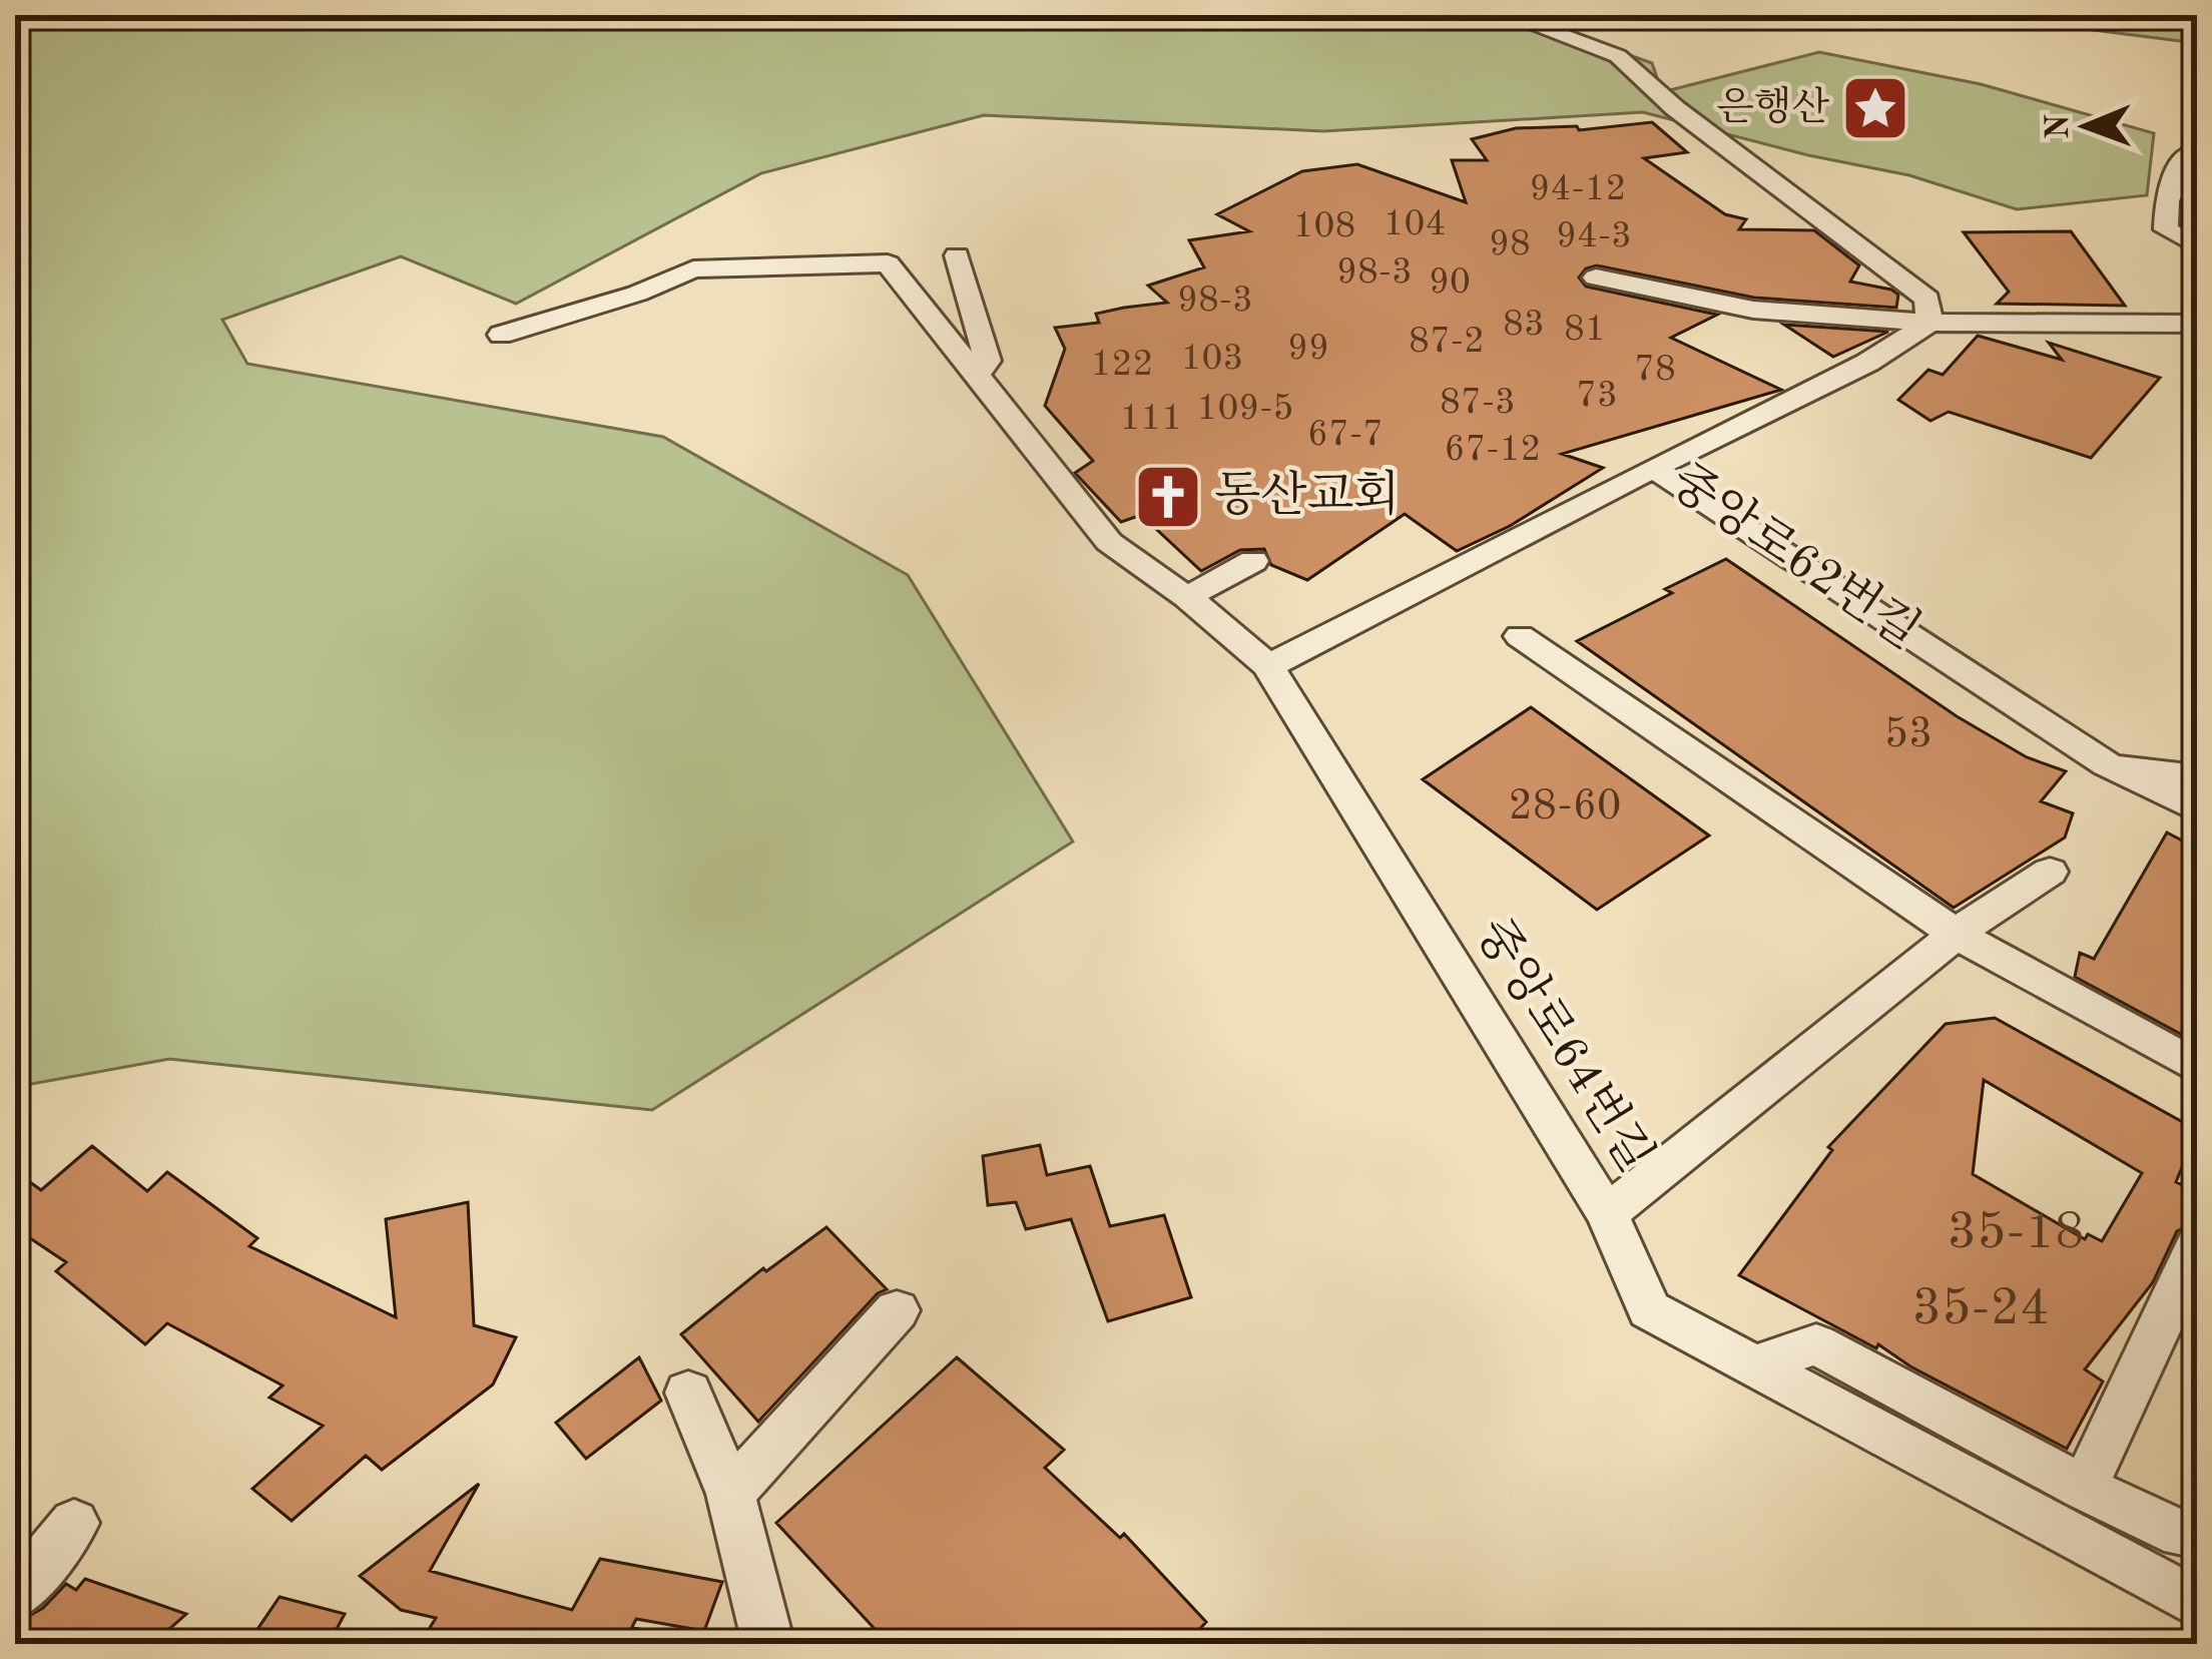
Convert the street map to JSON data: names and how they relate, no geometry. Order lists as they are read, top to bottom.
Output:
{
  "streets": {
    "street": ["중앙로62번길", "중앙로64번길"]
  },
  "places": {
    "place": ["은행산"],
    "church": ["동산교회"]
  },
  "house_numbers": [
    "94-12",
    "104",
    "108",
    "94-3",
    "98",
    "98-3",
    "90",
    "98-3",
    "83",
    "81",
    "87-2",
    "99",
    "103",
    "122",
    "78",
    "73",
    "87-3",
    "109-5",
    "111",
    "67-7",
    "67-12",
    "53",
    "28-60",
    "35-18",
    "35-24"
  ],
  "north": "left"
}
